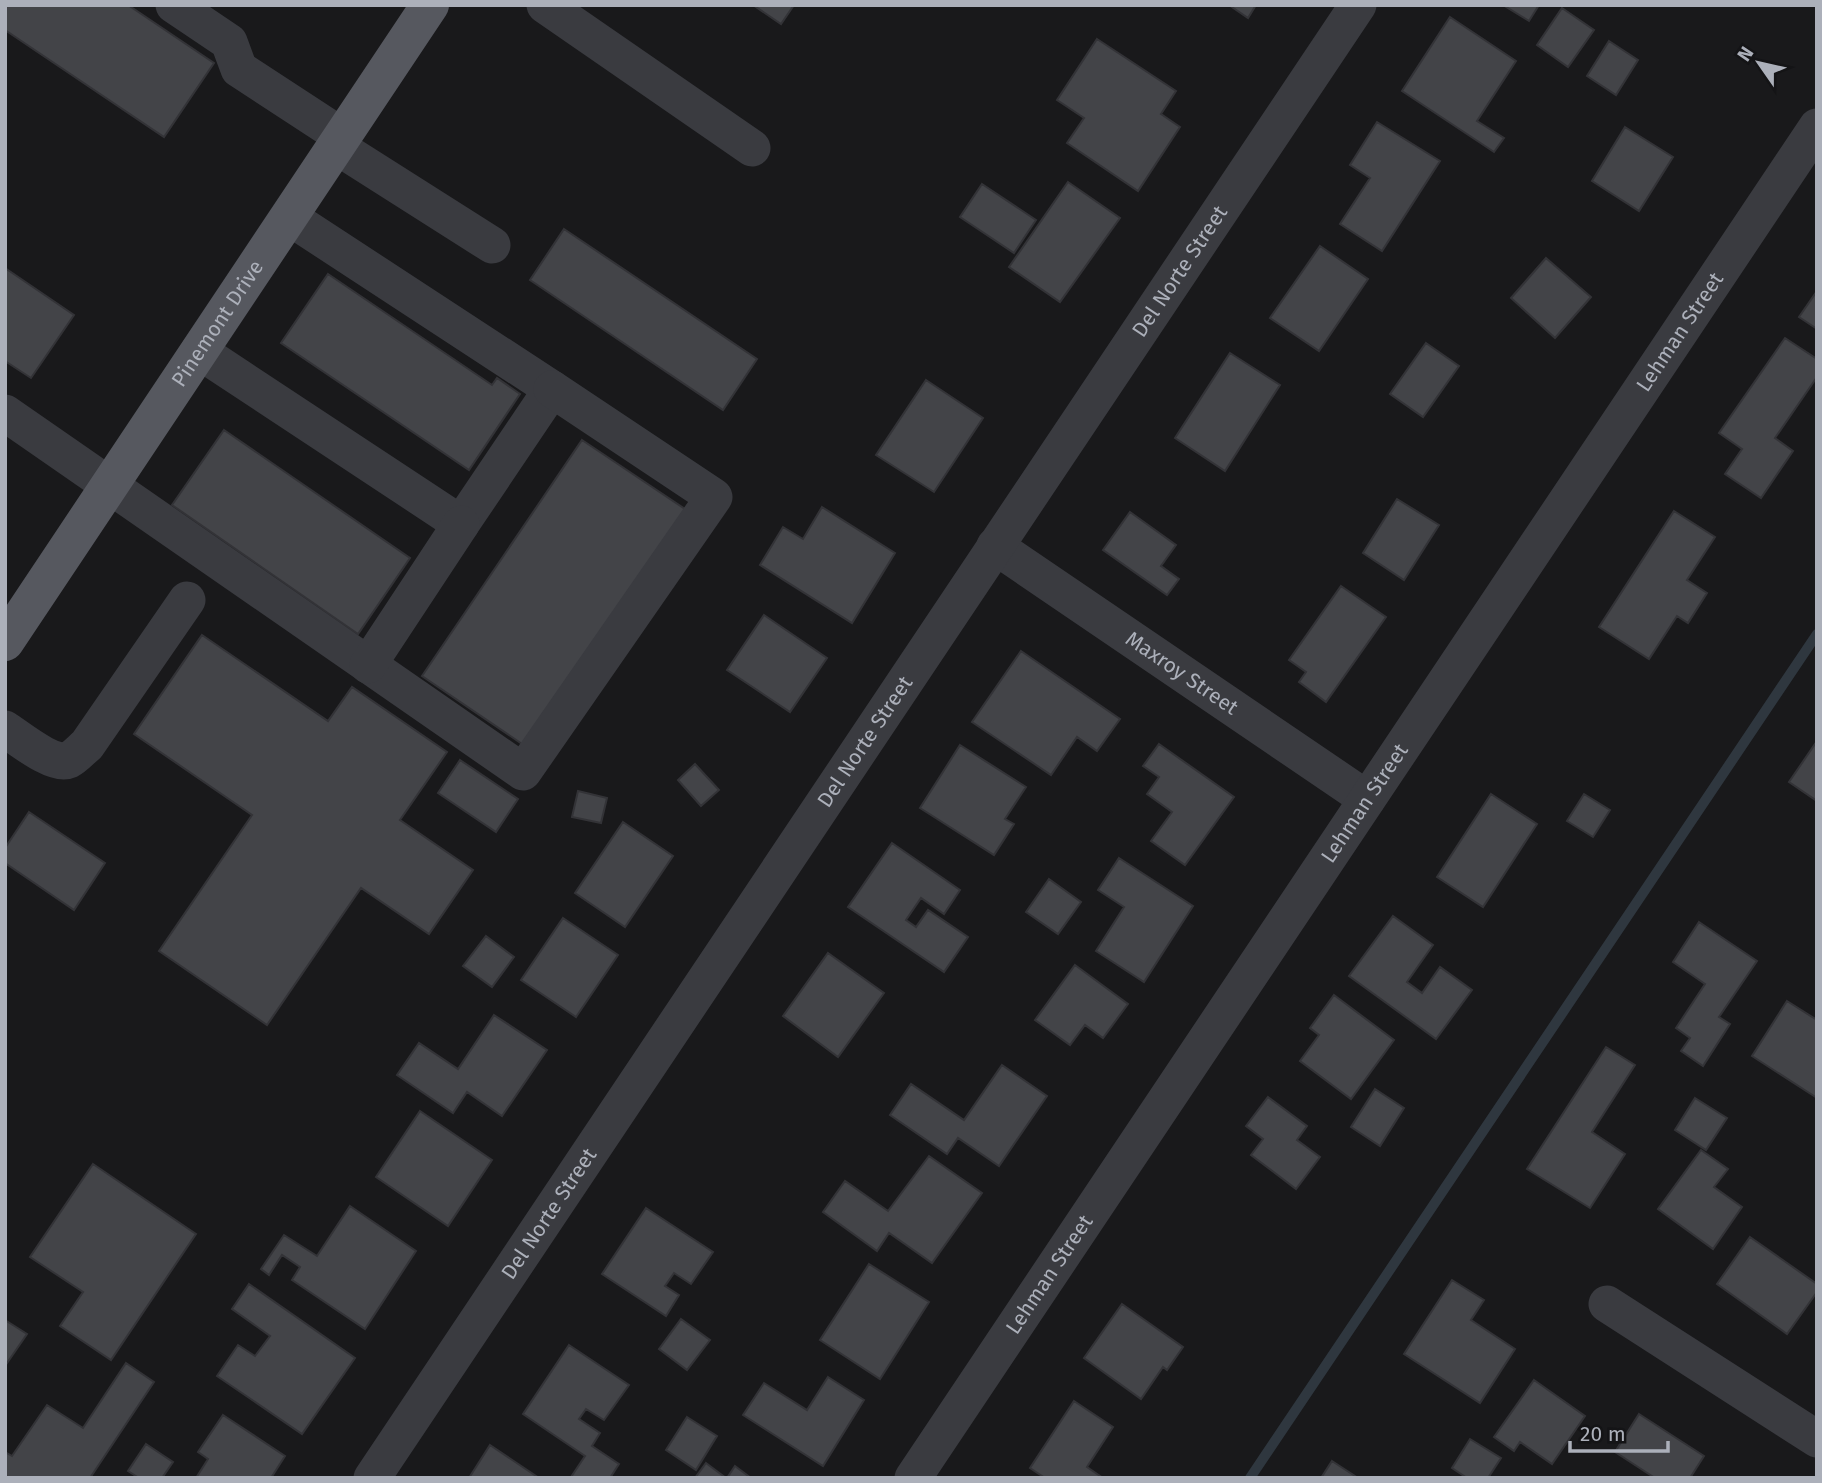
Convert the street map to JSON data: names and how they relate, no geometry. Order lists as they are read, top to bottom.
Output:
{
  "streets": {
    "main road": ["Pinemont Drive"],
    "street": ["Del Norte Street", "Lehman Street", "Maxroy Street"]
  },
  "crossings": [
    ["Del Norte Street", "Maxroy Street"],
    ["Lehman Street", "Maxroy Street"]
  ],
  "scale_bar": "20 m",
  "north": "top left"
}
